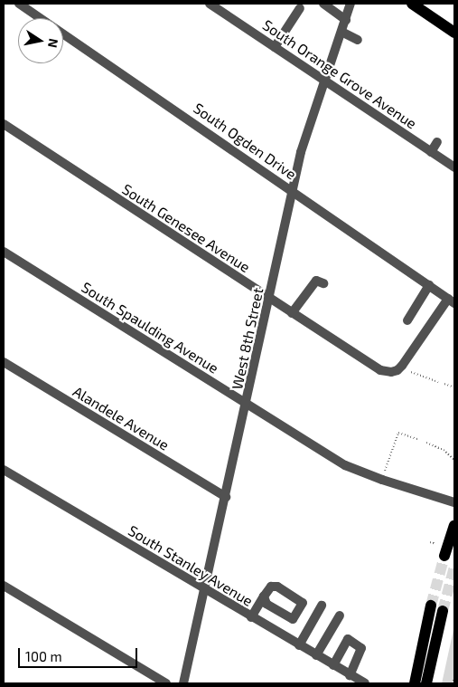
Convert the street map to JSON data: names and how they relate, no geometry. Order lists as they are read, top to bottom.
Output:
{
  "streets": {
    "street": [
      "South Orange Grove Avenue",
      "South Ogden Drive",
      "South Genesee Avenue",
      "South Spaulding Avenue",
      "West 8th Street",
      "Alandele Avenue",
      "South Stanley Avenue"
    ]
  },
  "crossings": [
    ["South Orange Grove Avenue", "West 8th Street"],
    ["South Ogden Drive", "South Genesee Avenue"],
    ["South Ogden Drive", "West 8th Street"],
    ["South Genesee Avenue", "West 8th Street"],
    ["South Spaulding Avenue", "West 8th Street"],
    ["West 8th Street", "Alandele Avenue"],
    ["West 8th Street", "South Stanley Avenue"]
  ],
  "scale_bar": "100 m",
  "north": "right"
}
